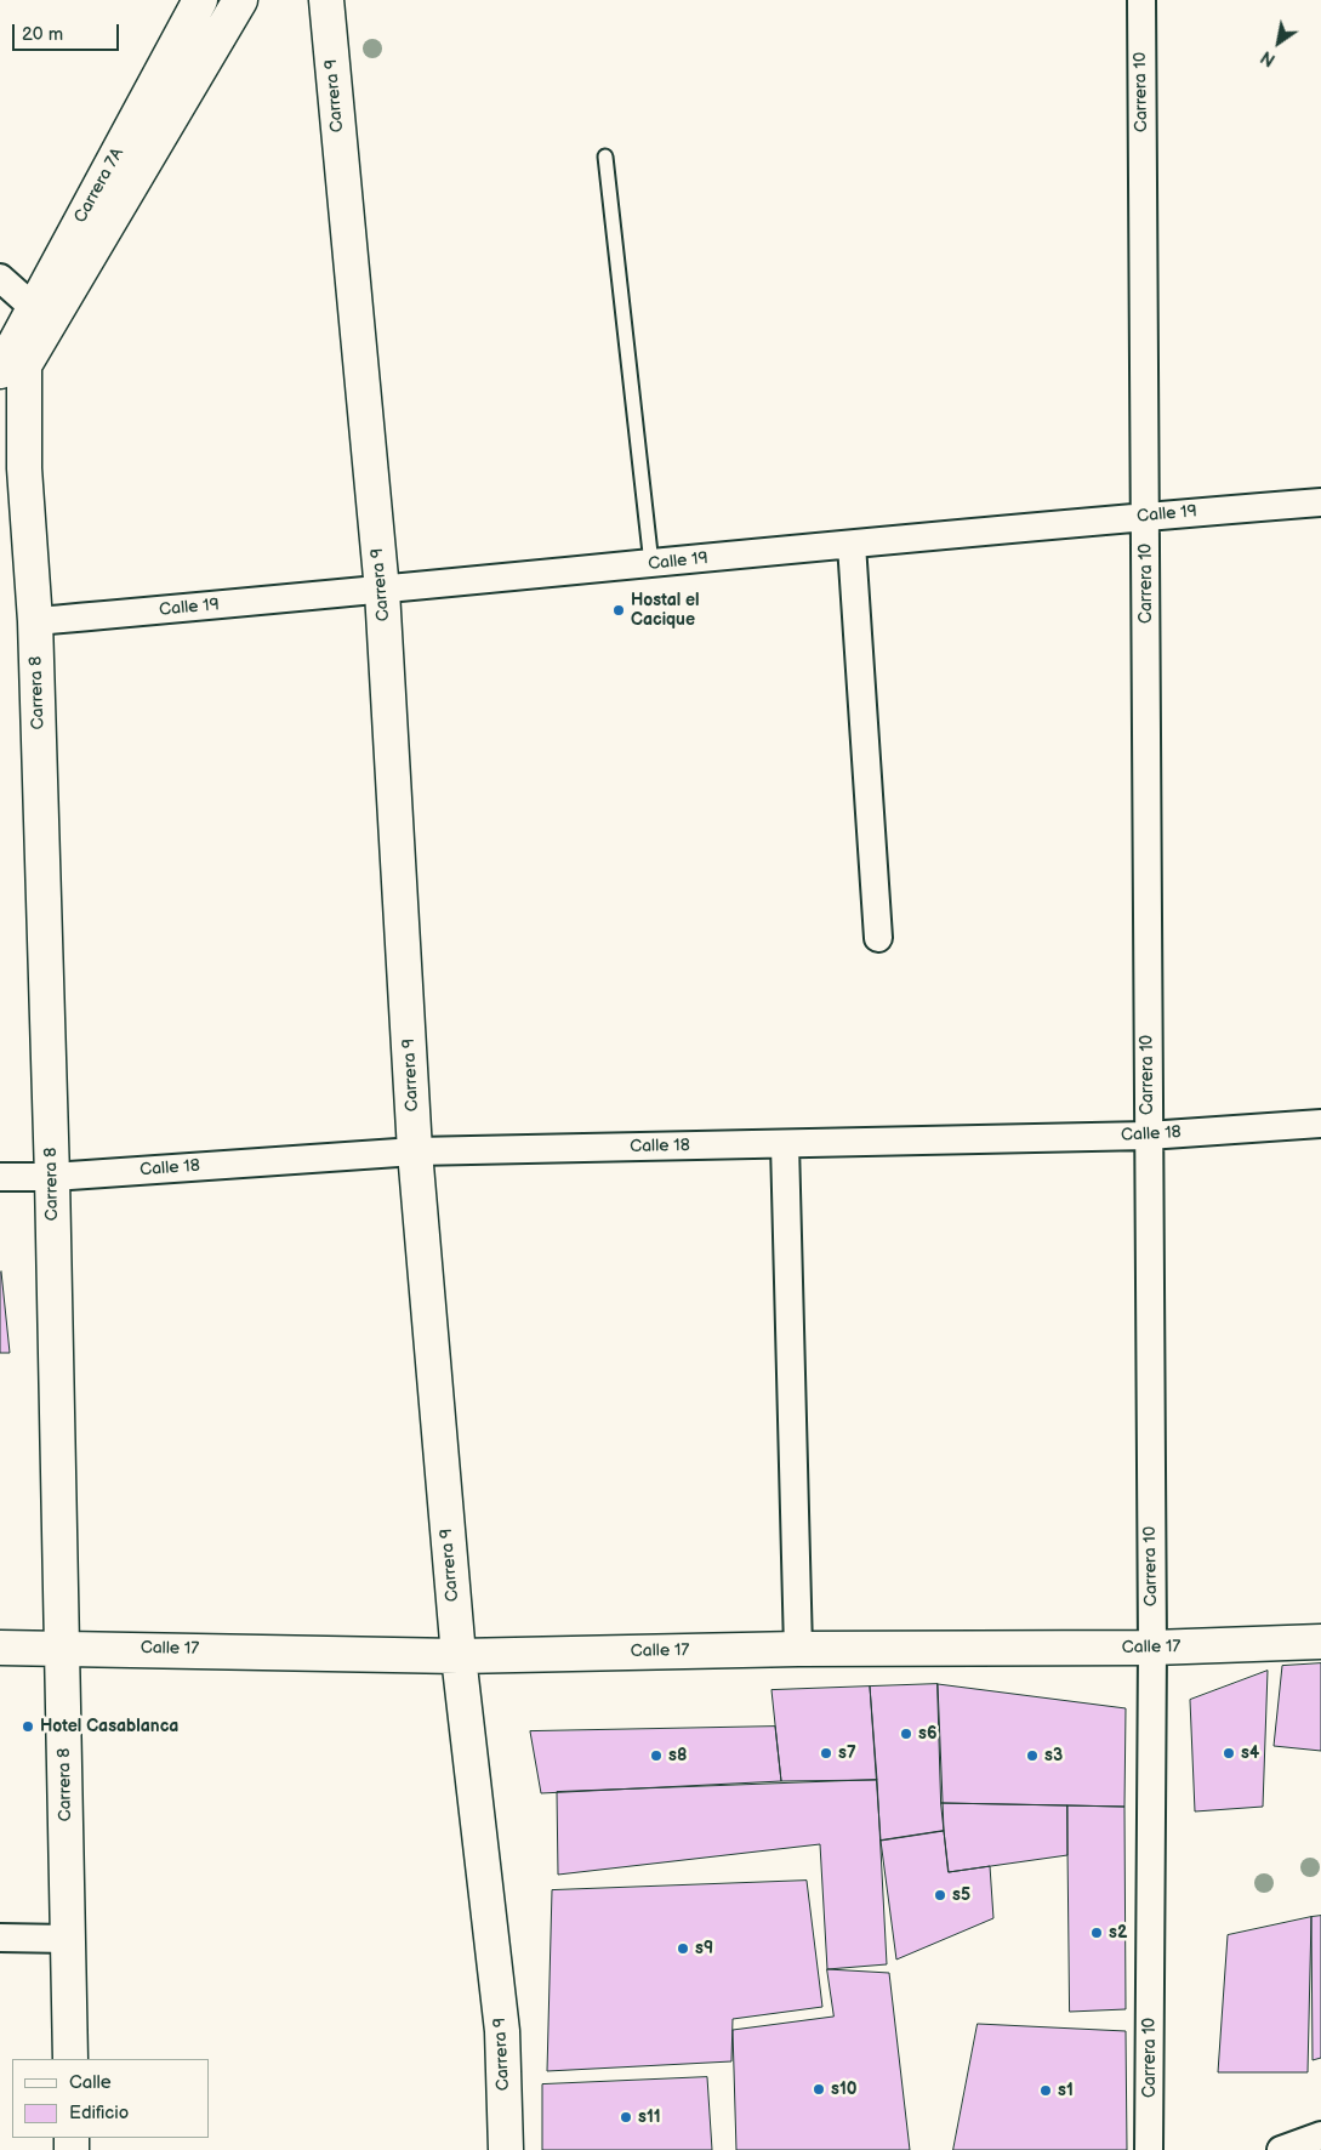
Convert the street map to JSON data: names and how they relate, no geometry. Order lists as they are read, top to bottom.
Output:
{
  "streets": {
    "street": [
      "Carrera 10",
      "Carrera 9",
      "Carrera 7A",
      "Calle 19",
      "Carrera 8",
      "Calle 18",
      "Calle 17"
    ]
  },
  "crossings": [
    ["Carrera 10", "Calle 19"],
    ["Carrera 10", "Calle 18"],
    ["Carrera 10", "Calle 17"],
    ["Carrera 9", "Calle 19"],
    ["Carrera 9", "Calle 18"],
    ["Carrera 9", "Calle 17"],
    ["Carrera 7A", "Carrera 8"],
    ["Calle 19", "Carrera 8"],
    ["Carrera 8", "Calle 18"],
    ["Carrera 8", "Calle 17"]
  ],
  "places": [
    "Hostal el Cacique",
    "Hotel Casablanca",
    "s6",
    "s7",
    "s4",
    "s8",
    "s3",
    "s5",
    "s2",
    "s9",
    "s10",
    "s1",
    "s11"
  ],
  "legend": ["Calle", "Edificio"],
  "scale_bar": "20 m",
  "north": "bottom left"
}
